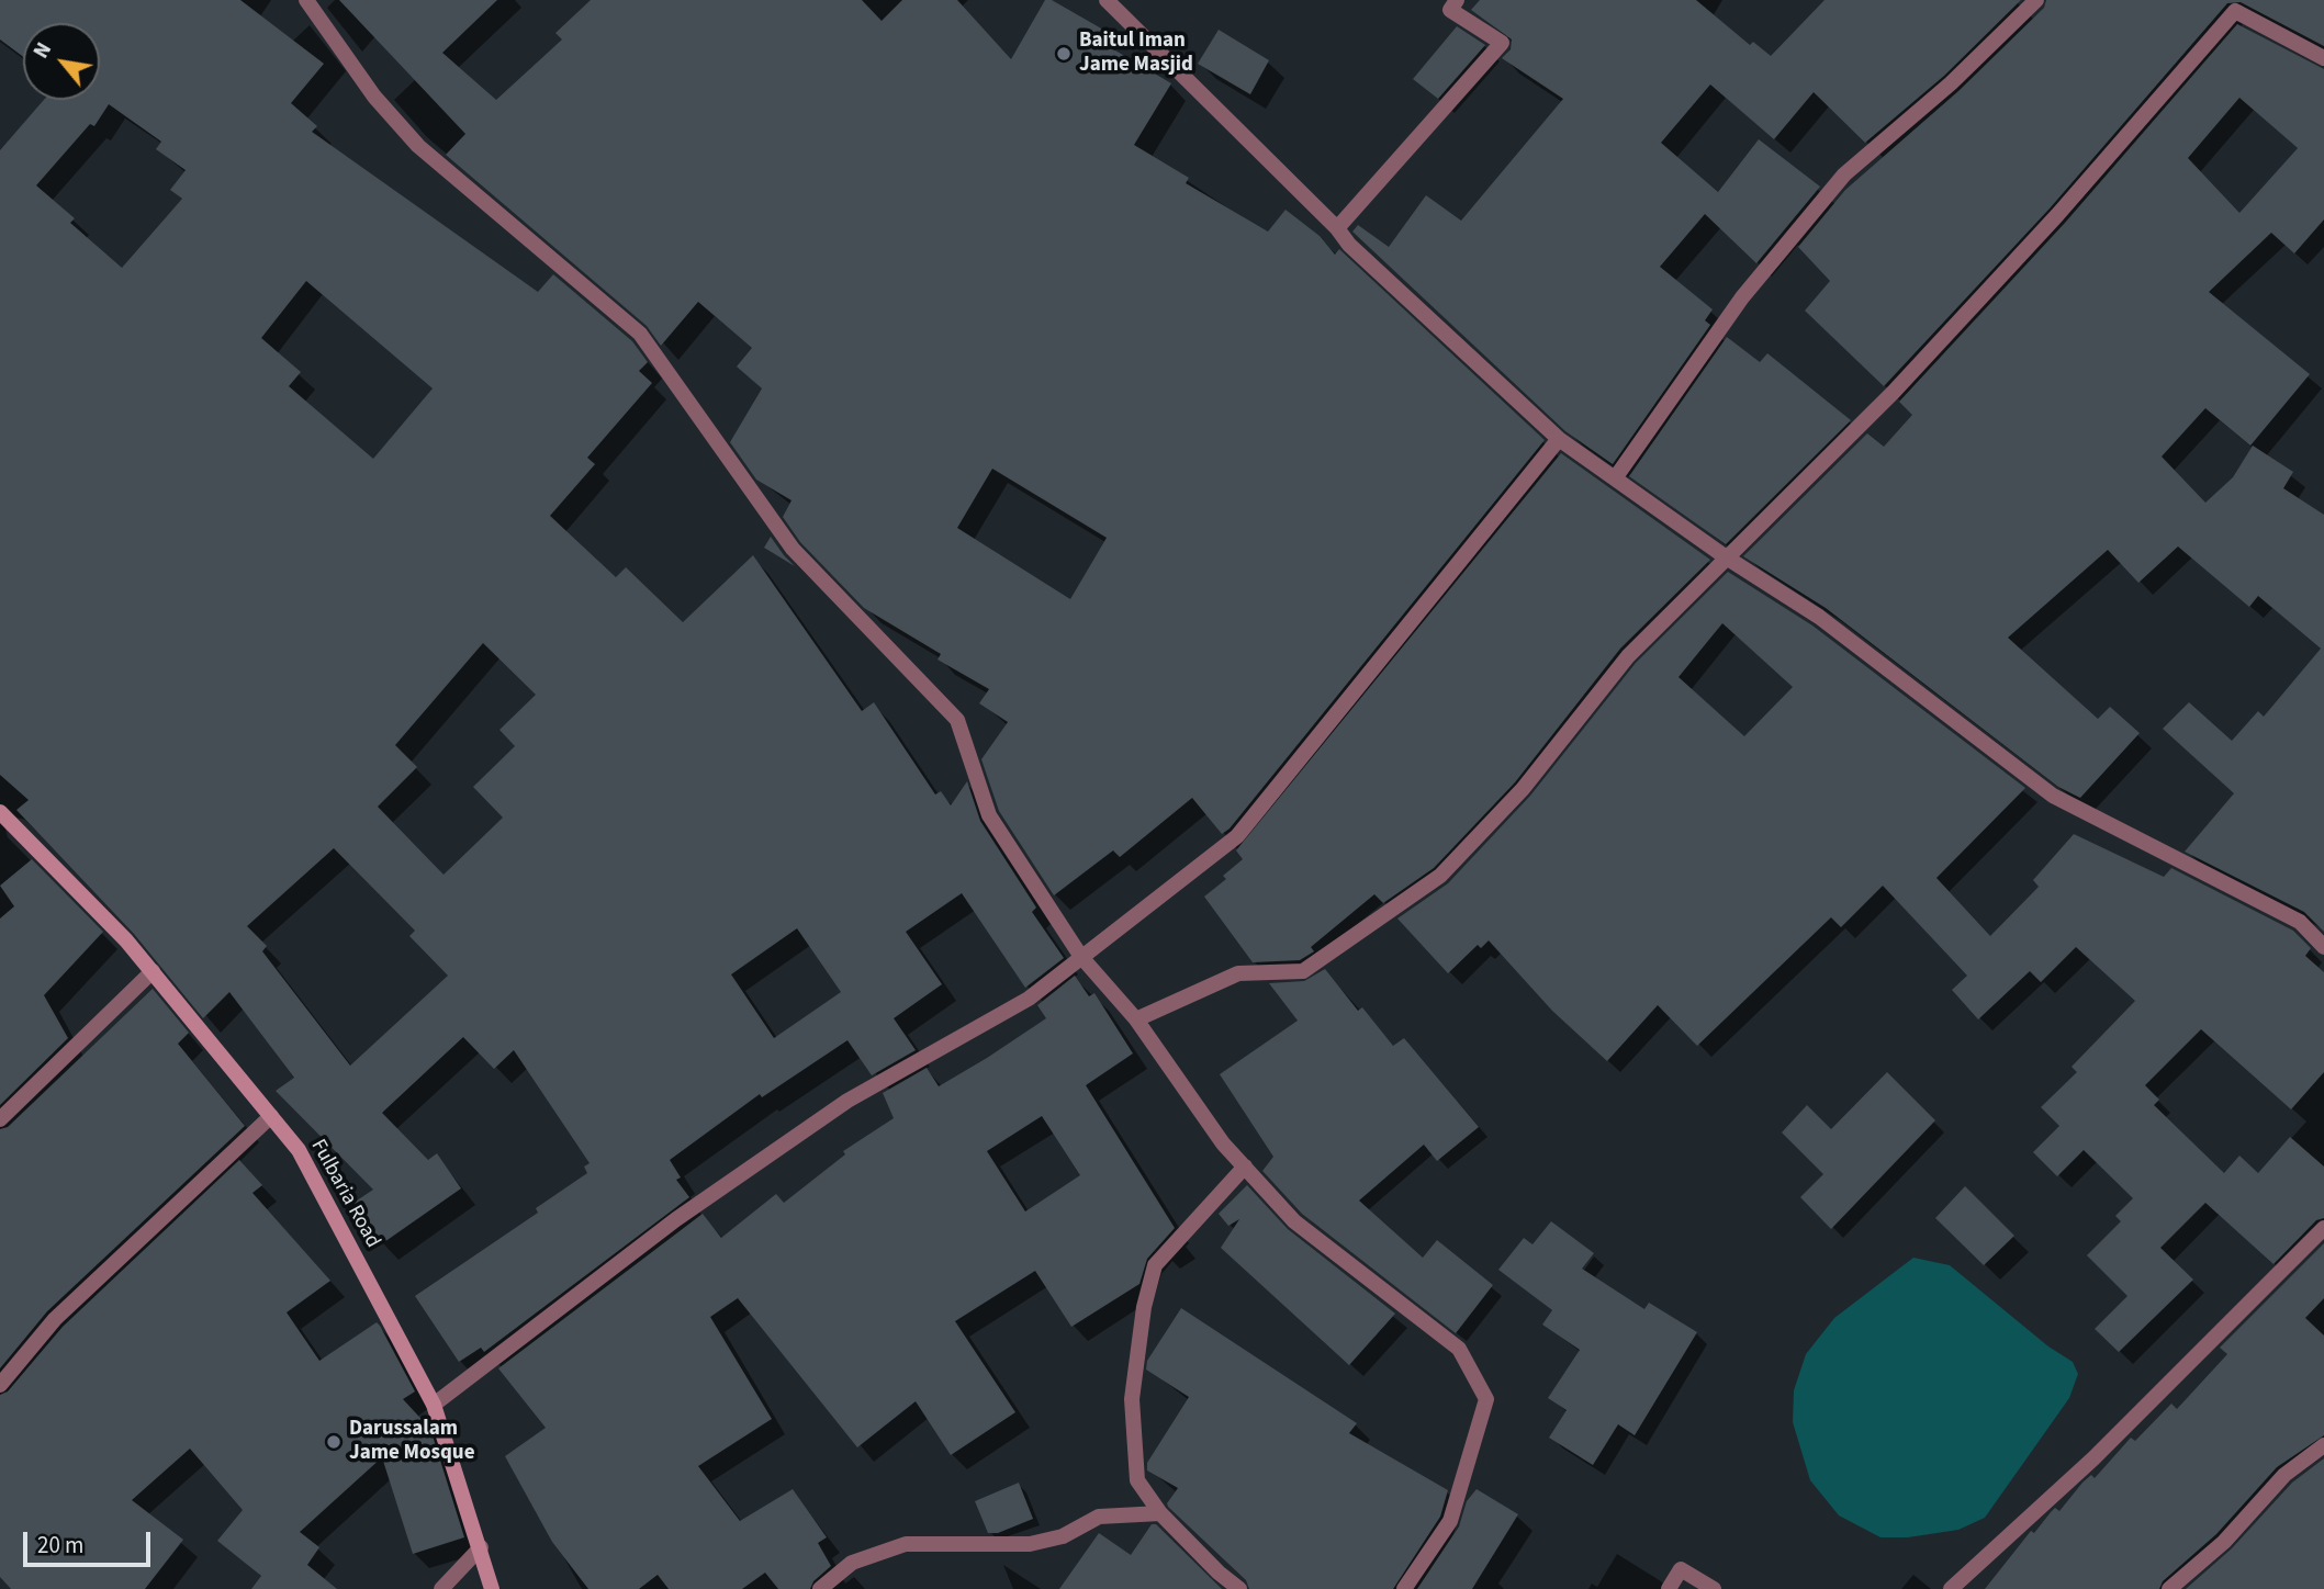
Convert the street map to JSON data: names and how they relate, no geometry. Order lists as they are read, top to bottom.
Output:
{
  "streets": {
    "main road": ["Fulbaria Road"]
  },
  "places": ["Baitul Iman Jame Masjid", "Darussalam Jame Mosque"],
  "scale_bar": "20 m",
  "north": "top left"
}
